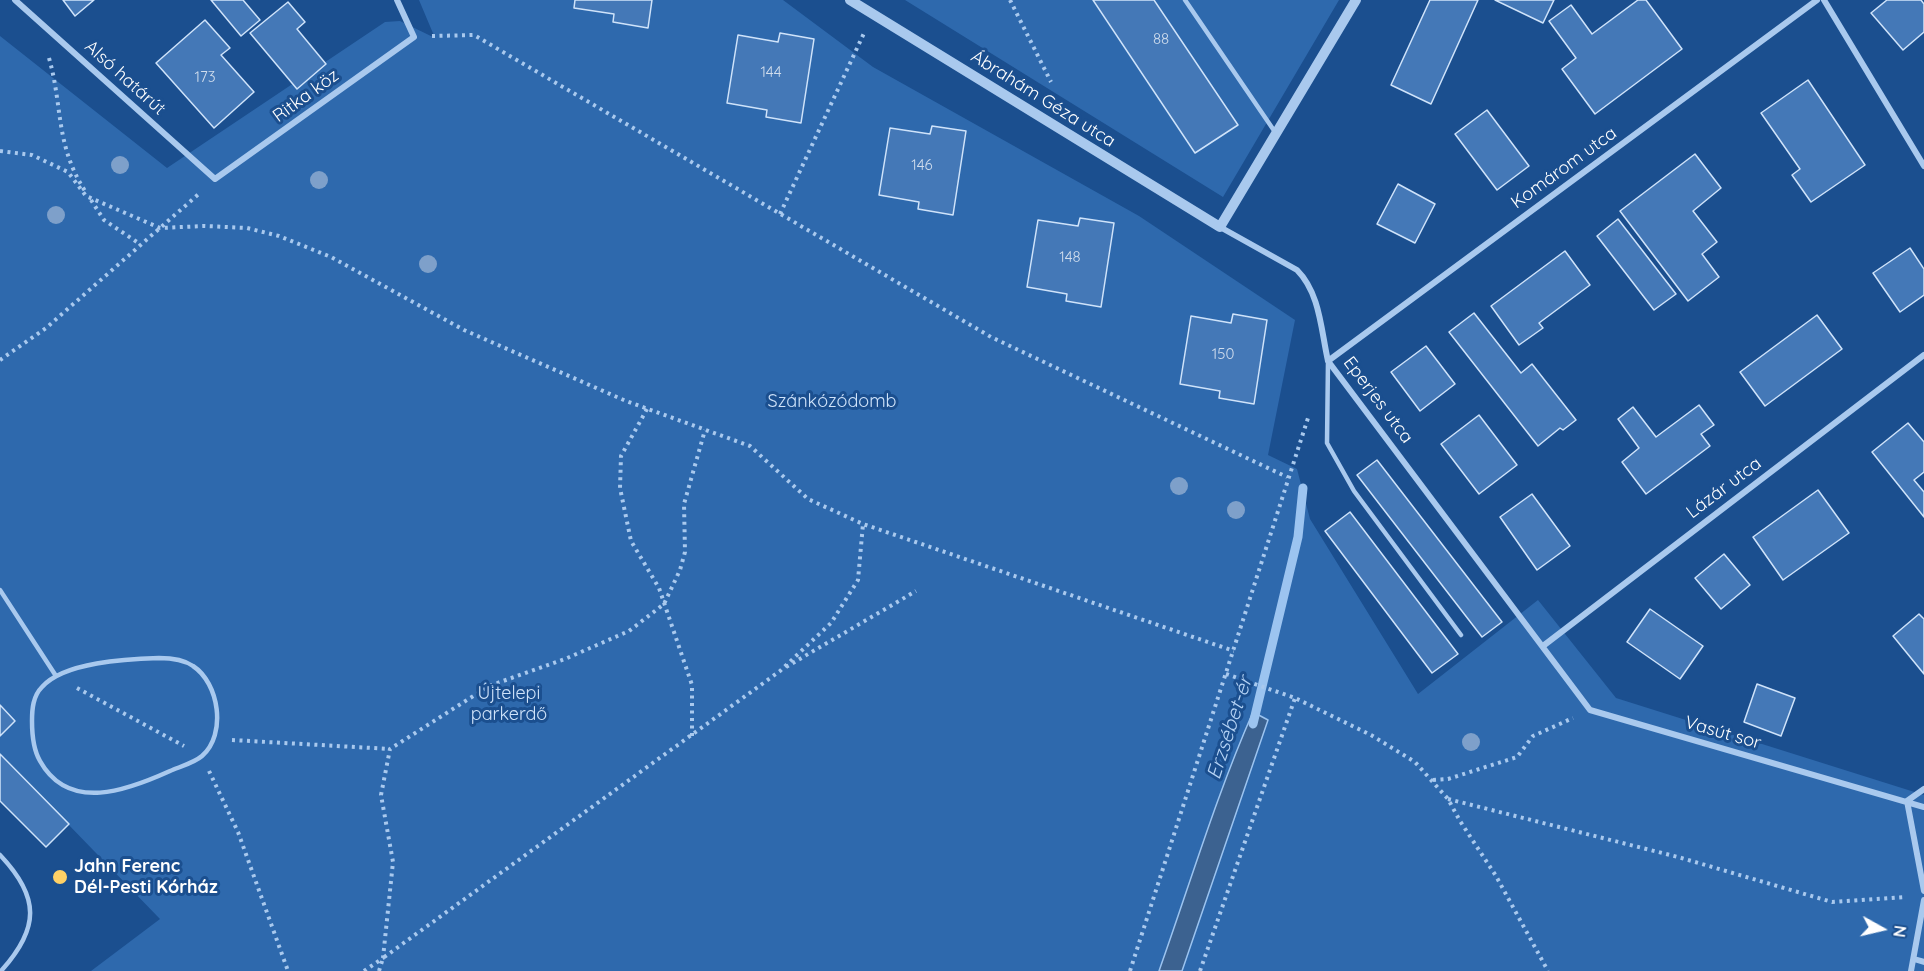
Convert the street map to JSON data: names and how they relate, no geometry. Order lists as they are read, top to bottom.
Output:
{
  "streets": {
    "street": [
      "Alsó határút",
      "Ritka köz",
      "Ábrahám Géza utca",
      "Komárom utca",
      "Eperjes utca",
      "Lázár utca",
      "Vasút sor"
    ]
  },
  "crossings": [
    ["Alsó határút", "Ritka köz"],
    ["Ábrahám Géza utca", "Eperjes utca"],
    ["Komárom utca", "Eperjes utca"],
    ["Eperjes utca", "Lázár utca"]
  ],
  "water": ["Erzsébet-ér"],
  "parks": ["Szánkózódomb", "Újtelepi parkerdő"],
  "places": ["Jahn Ferenc Dél-Pesti Kórház"],
  "house_numbers": [
    "88",
    "144",
    "173",
    "146",
    "148",
    "150"
  ],
  "north": "right"
}
